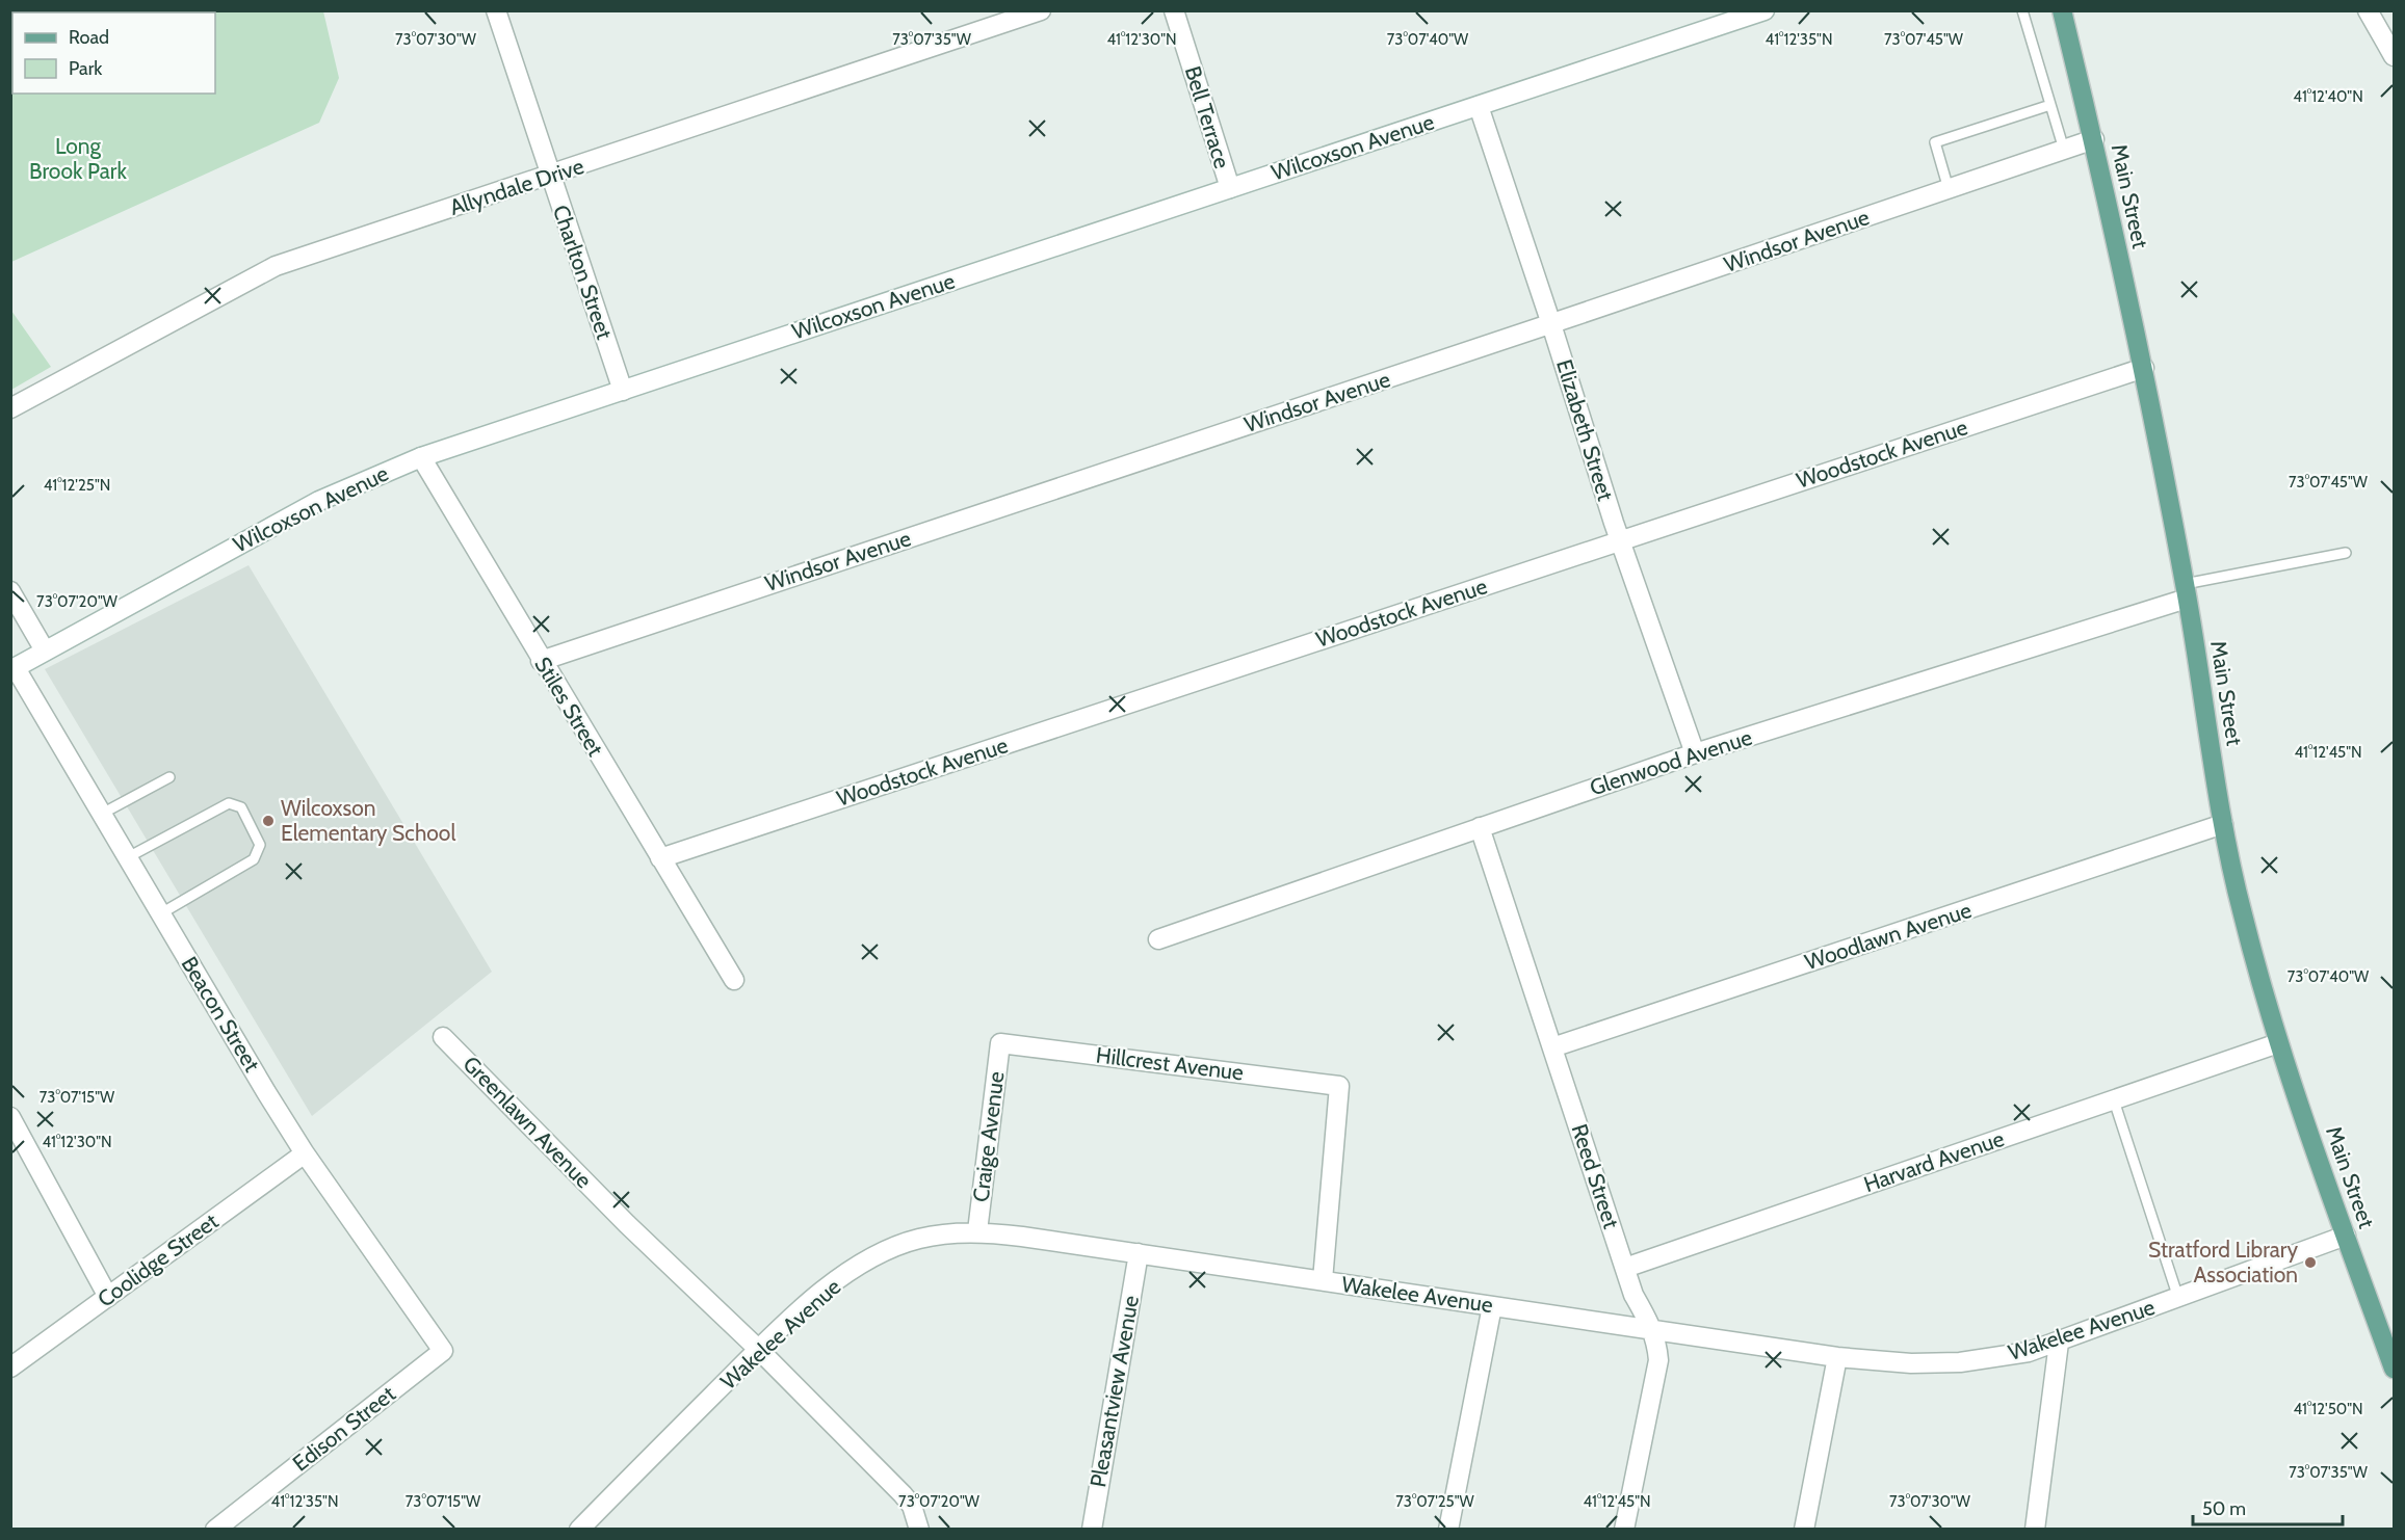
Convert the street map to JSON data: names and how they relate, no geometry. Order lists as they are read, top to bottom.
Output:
{
  "streets": {
    "main road": ["Main Street"],
    "street": [
      "Bell Terrace",
      "Wilcoxson Avenue",
      "Allyndale Drive",
      "Windsor Avenue",
      "Charlton Street",
      "Elizabeth Street",
      "Woodstock Avenue",
      "Stiles Street",
      "Glenwood Avenue",
      "Woodlawn Avenue",
      "Beacon Street",
      "Hillcrest Avenue",
      "Greenlawn Avenue",
      "Craige Avenue",
      "Harvard Avenue",
      "Reed Street",
      "Coolidge Street",
      "Wakelee Avenue",
      "Pleasantview Avenue",
      "Edison Street"
    ]
  },
  "crossings": [
    ["Bell Terrace", "Wilcoxson Avenue"],
    ["Wilcoxson Avenue", "Charlton Street"],
    ["Wilcoxson Avenue", "Elizabeth Street"],
    ["Wilcoxson Avenue", "Stiles Street"],
    ["Wilcoxson Avenue", "Beacon Street"],
    ["Allyndale Drive", "Charlton Street"],
    ["Main Street", "Windsor Avenue"],
    ["Main Street", "Woodstock Avenue"],
    ["Main Street", "Glenwood Avenue"],
    ["Main Street", "Woodlawn Avenue"],
    ["Main Street", "Harvard Avenue"],
    ["Main Street", "Wakelee Avenue"],
    ["Windsor Avenue", "Elizabeth Street"],
    ["Windsor Avenue", "Stiles Street"],
    ["Elizabeth Street", "Woodstock Avenue"],
    ["Elizabeth Street", "Glenwood Avenue"],
    ["Woodstock Avenue", "Stiles Street"],
    ["Glenwood Avenue", "Reed Street"],
    ["Woodlawn Avenue", "Reed Street"],
    ["Beacon Street", "Coolidge Street"],
    ["Beacon Street", "Edison Street"],
    ["Hillcrest Avenue", "Craige Avenue"],
    ["Hillcrest Avenue", "Wakelee Avenue"],
    ["Greenlawn Avenue", "Wakelee Avenue"],
    ["Craige Avenue", "Wakelee Avenue"],
    ["Harvard Avenue", "Reed Street"],
    ["Reed Street", "Wakelee Avenue"],
    ["Wakelee Avenue", "Pleasantview Avenue"]
  ],
  "parks": ["Long Brook Park"],
  "places": ["Wilcoxson Elementary School", "Stratford Library Association"],
  "legend": ["Road", "Park"],
  "scale_bar": "50 m",
  "coordinates": [
    "73°07'30\"W",
    "73°07'35\"W",
    "41°12'30\"N",
    "73°07'40\"W",
    "41°12'35\"N",
    "73°07'45\"W",
    "41°12'40\"N",
    "41°12'25\"N",
    "73°07'20\"W",
    "41°12'45\"N",
    "73°07'15\"W",
    "41°12'50\"N",
    "73°07'25\"W"
  ]
}
